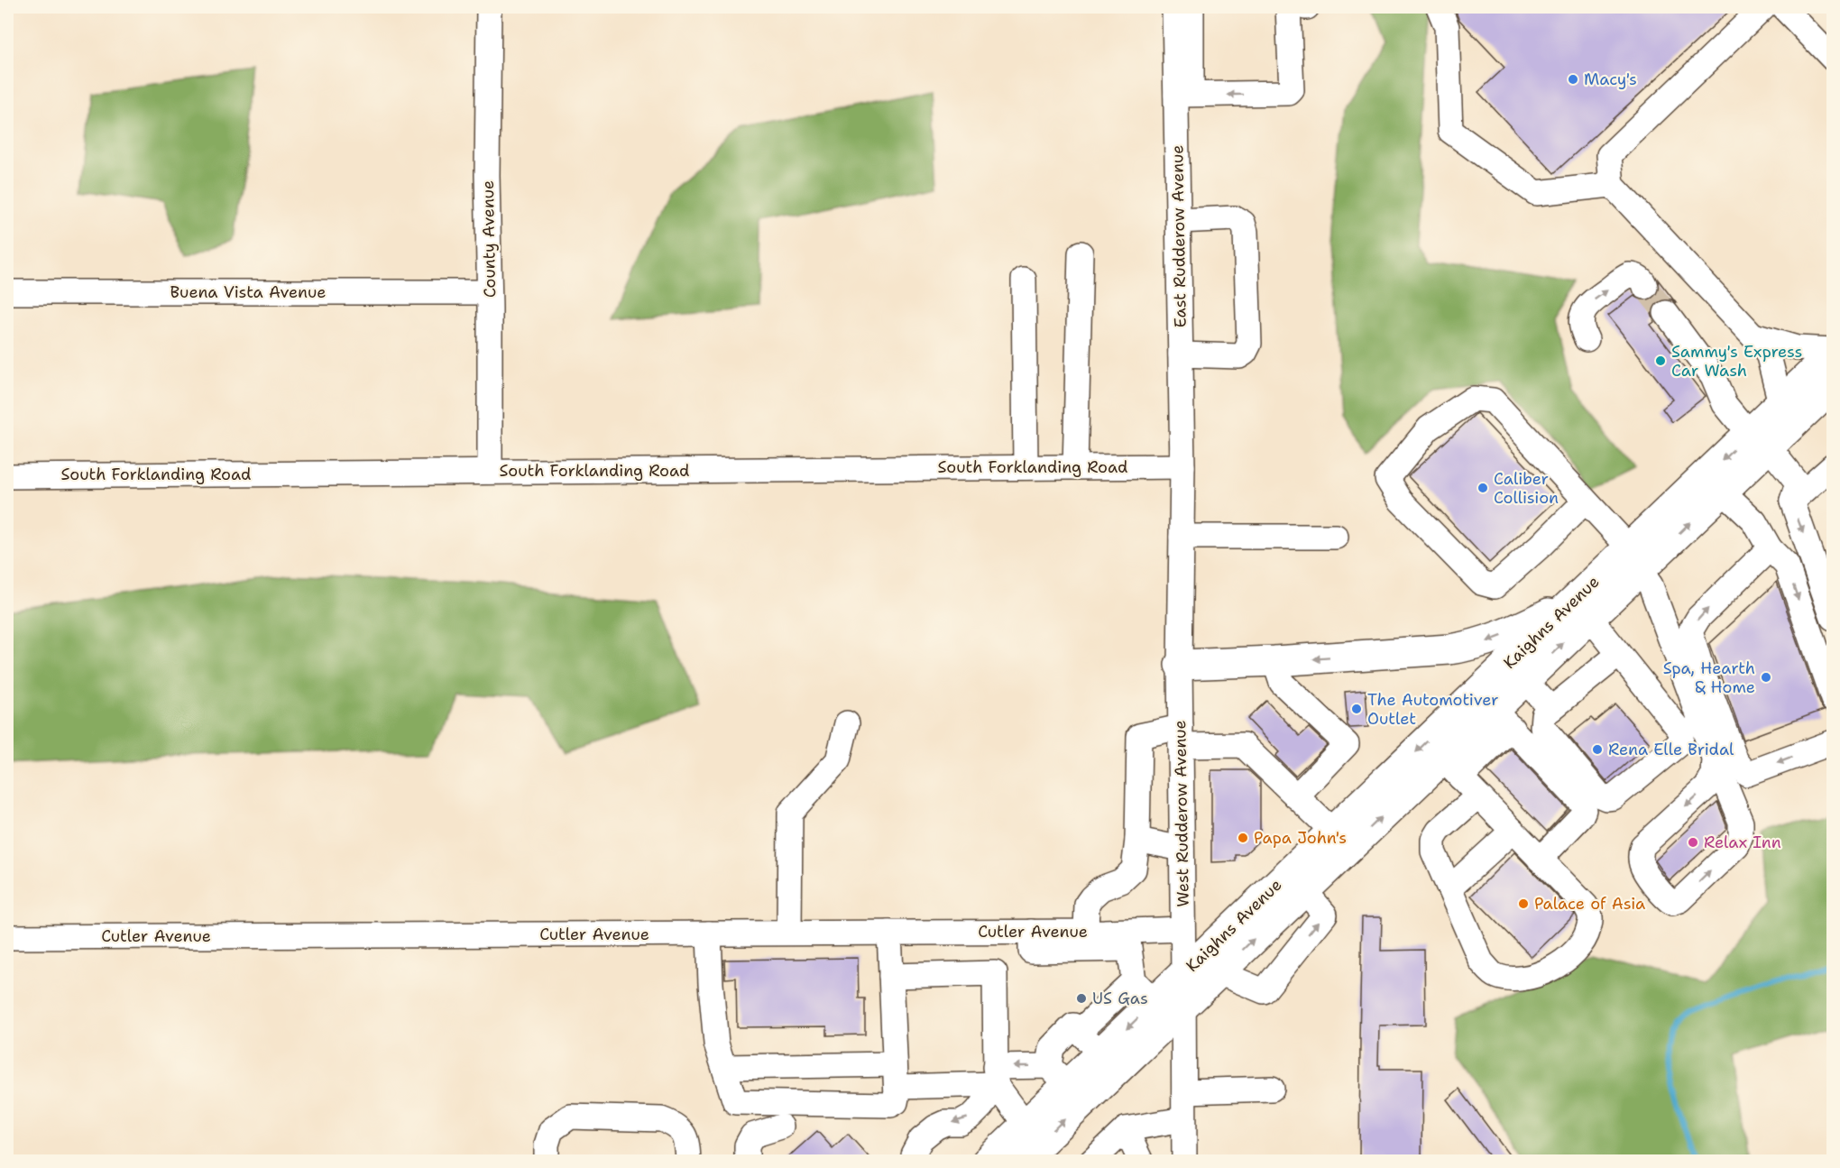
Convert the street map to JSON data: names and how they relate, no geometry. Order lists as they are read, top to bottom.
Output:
{
  "streets": {
    "highway": ["Kaighns Avenue"],
    "street": [
      "East Rudderow Avenue",
      "County Avenue",
      "Buena Vista Avenue",
      "South Forklanding Road",
      "West Rudderow Avenue",
      "Cutler Avenue"
    ]
  },
  "crossings": [
    ["East Rudderow Avenue", "South Forklanding Road"],
    ["East Rudderow Avenue", "West Rudderow Avenue"],
    ["County Avenue", "Buena Vista Avenue"],
    ["County Avenue", "South Forklanding Road"],
    ["South Forklanding Road", "West Rudderow Avenue"],
    ["Kaighns Avenue", "West Rudderow Avenue"],
    ["West Rudderow Avenue", "Cutler Avenue"]
  ],
  "places": [
    "Macy's",
    "Sammy's Express Car Wash",
    "Caliber Collision",
    "Spa, Hearth & Home",
    "The Automotiver Outlet",
    "Rena Elle Bridal",
    "Papa John's",
    "Relax Inn",
    "Palace of Asia",
    "US Gas"
  ]
}
